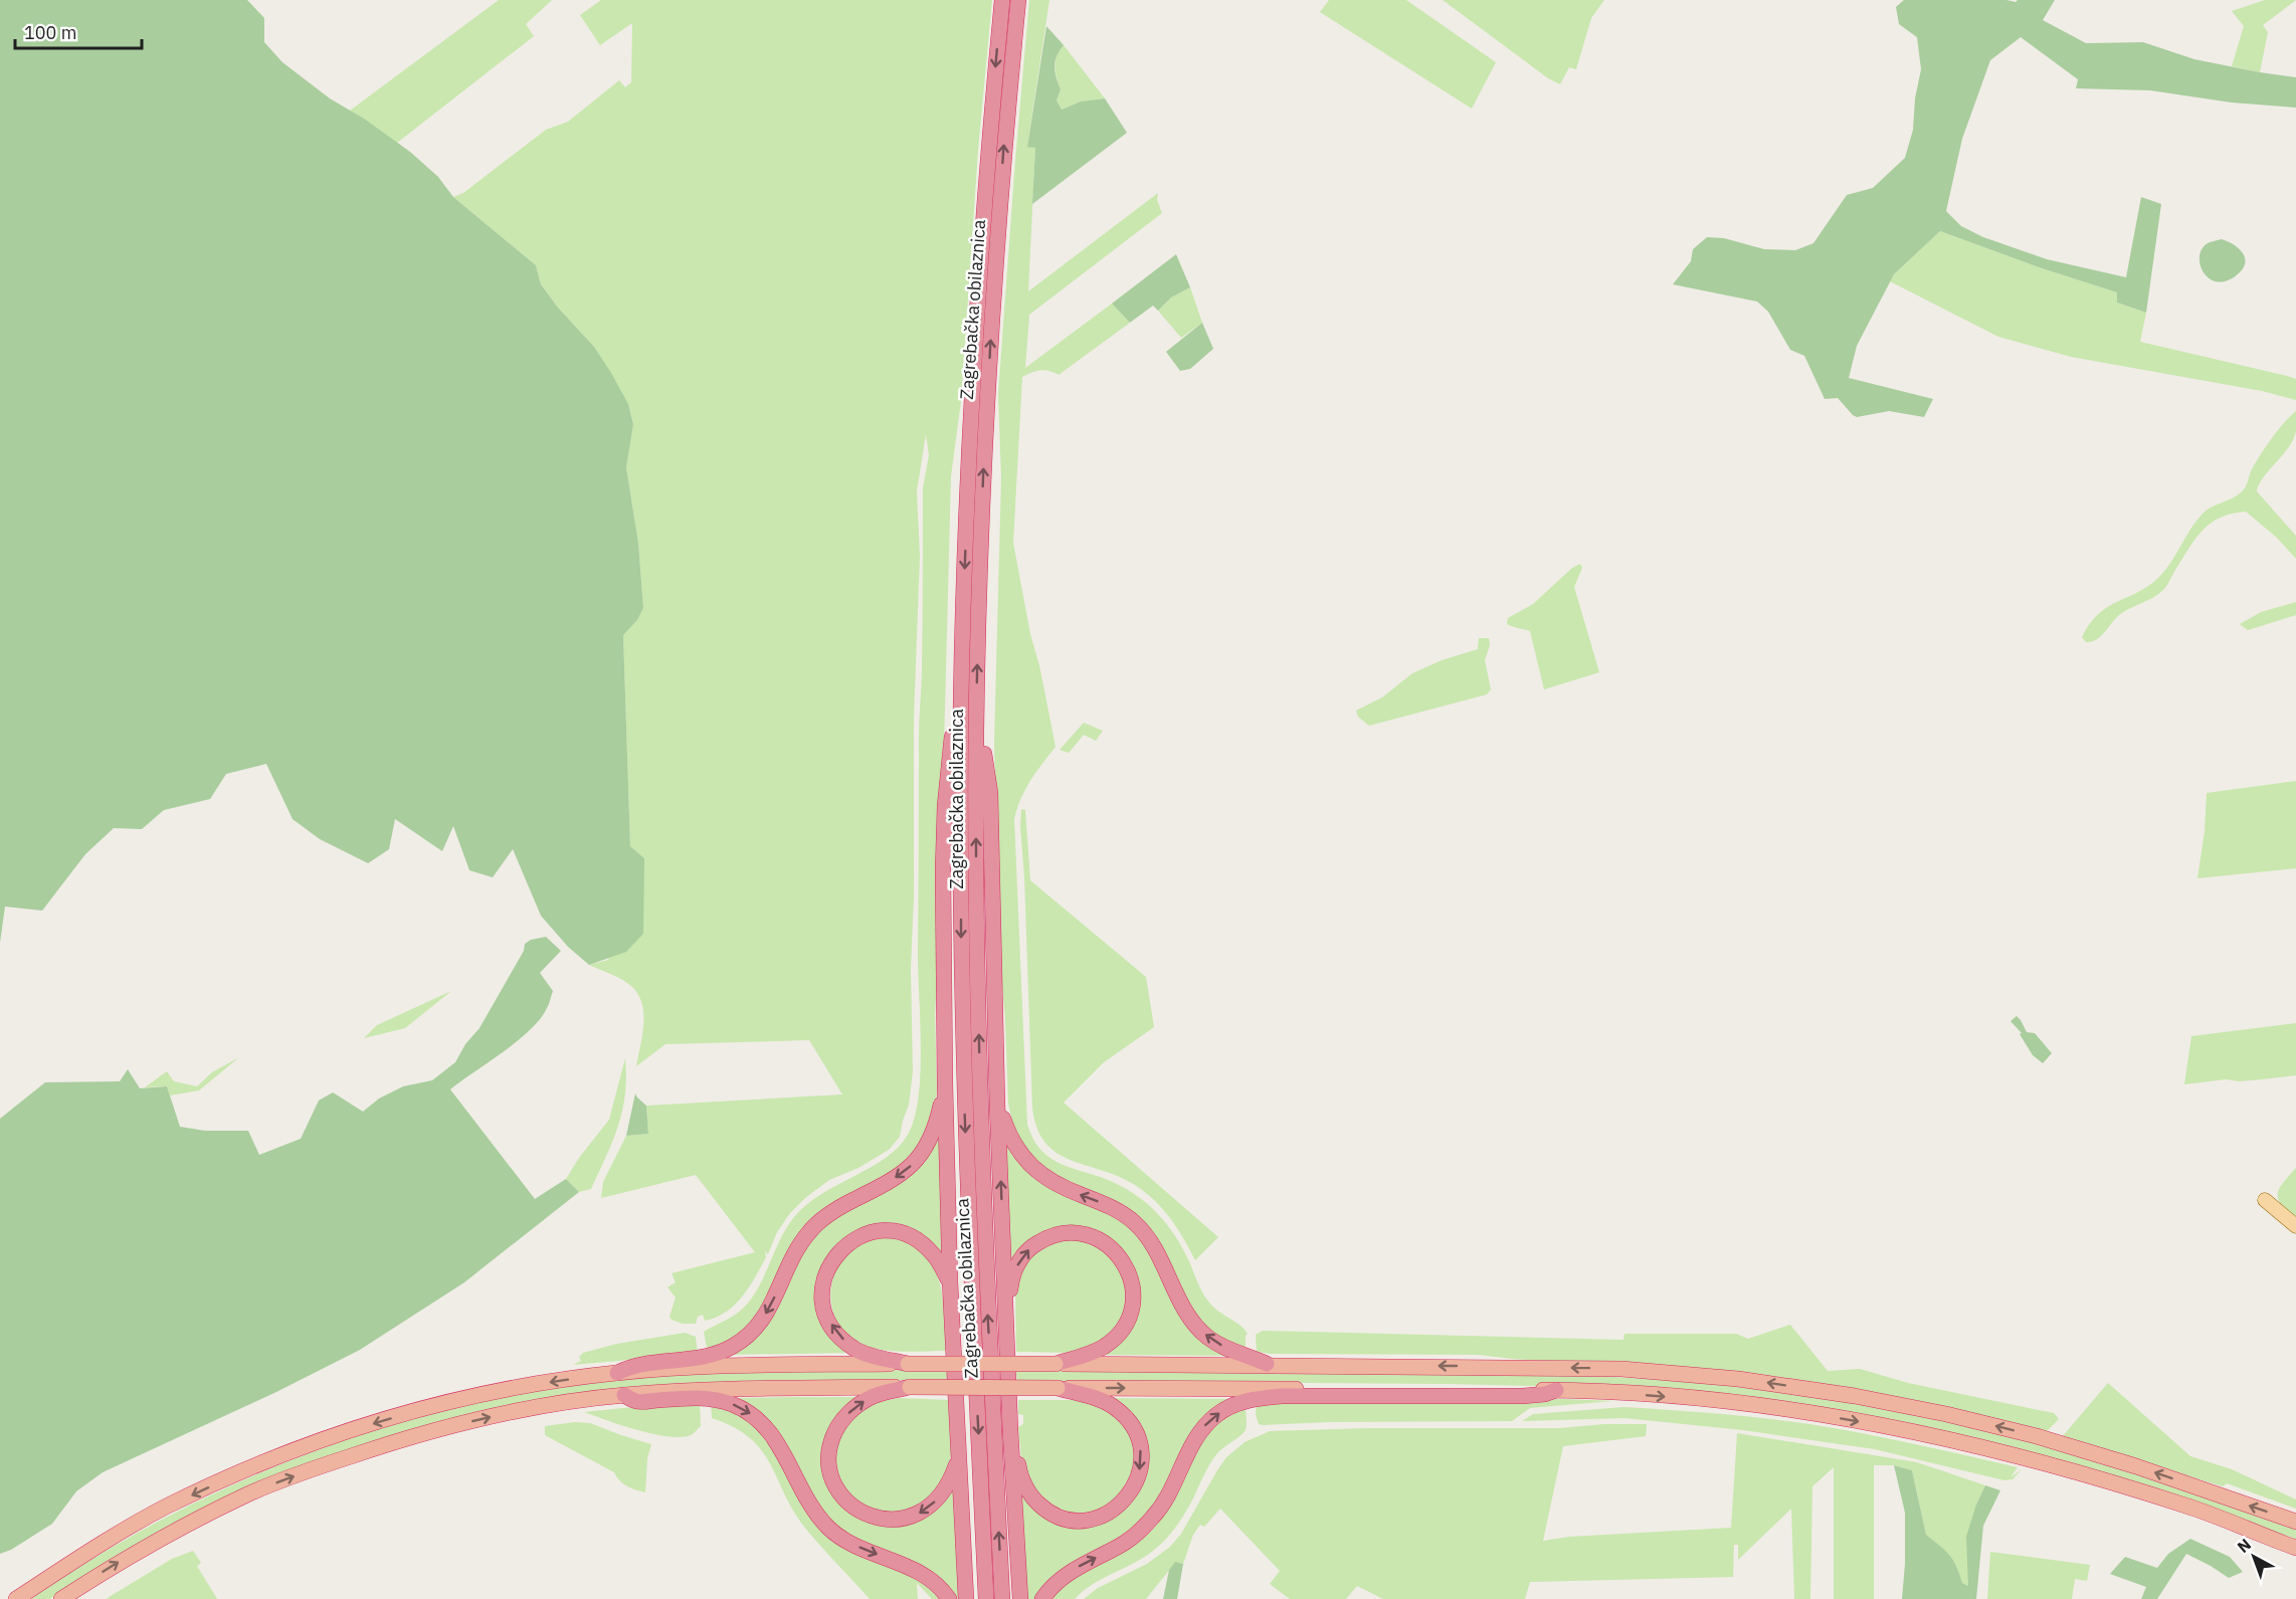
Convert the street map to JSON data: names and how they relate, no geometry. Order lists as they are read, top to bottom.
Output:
{
  "streets": {
    "highway": ["Zagrebačka obilaznica"]
  },
  "scale_bar": "100 m",
  "north": "top left"
}
